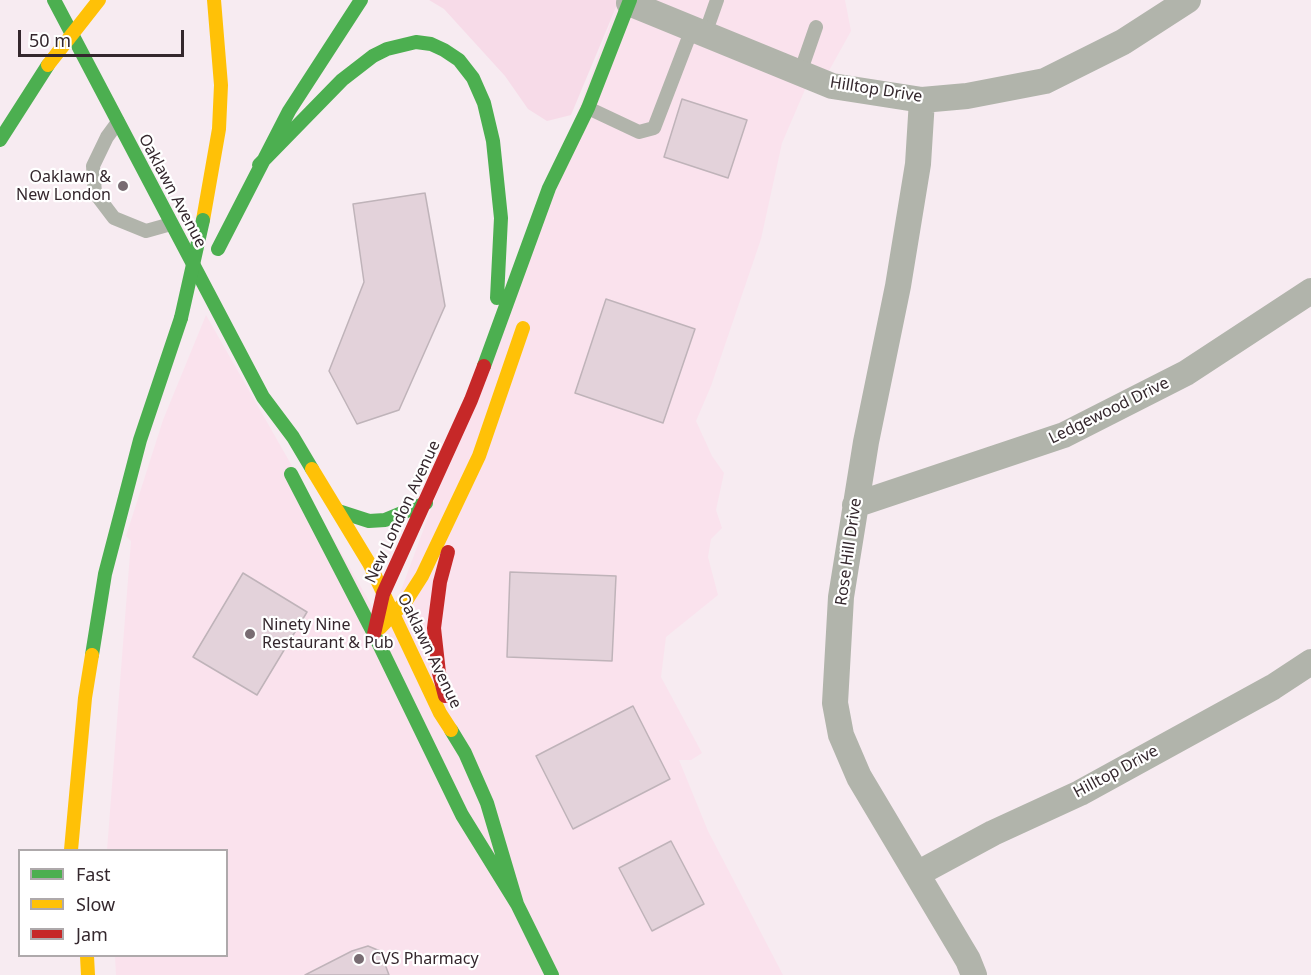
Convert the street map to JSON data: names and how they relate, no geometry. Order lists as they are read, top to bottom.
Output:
{
  "streets": {
    "main road": ["Oaklawn Avenue", "New London Avenue"],
    "street": ["Hilltop Drive", "Ledgewood Drive", "Rose Hill Drive"]
  },
  "crossings": [
    ["Hilltop Drive", "New London Avenue"],
    ["Hilltop Drive", "Rose Hill Drive"],
    ["Oaklawn Avenue", "New London Avenue"],
    ["Ledgewood Drive", "Rose Hill Drive"]
  ],
  "places": ["Oaklawn & New London", "Ninety Nine Restaurant & Pub", "CVS Pharmacy"],
  "legend": ["Fast", "Slow", "Jam"],
  "scale_bar": "50 m"
}
